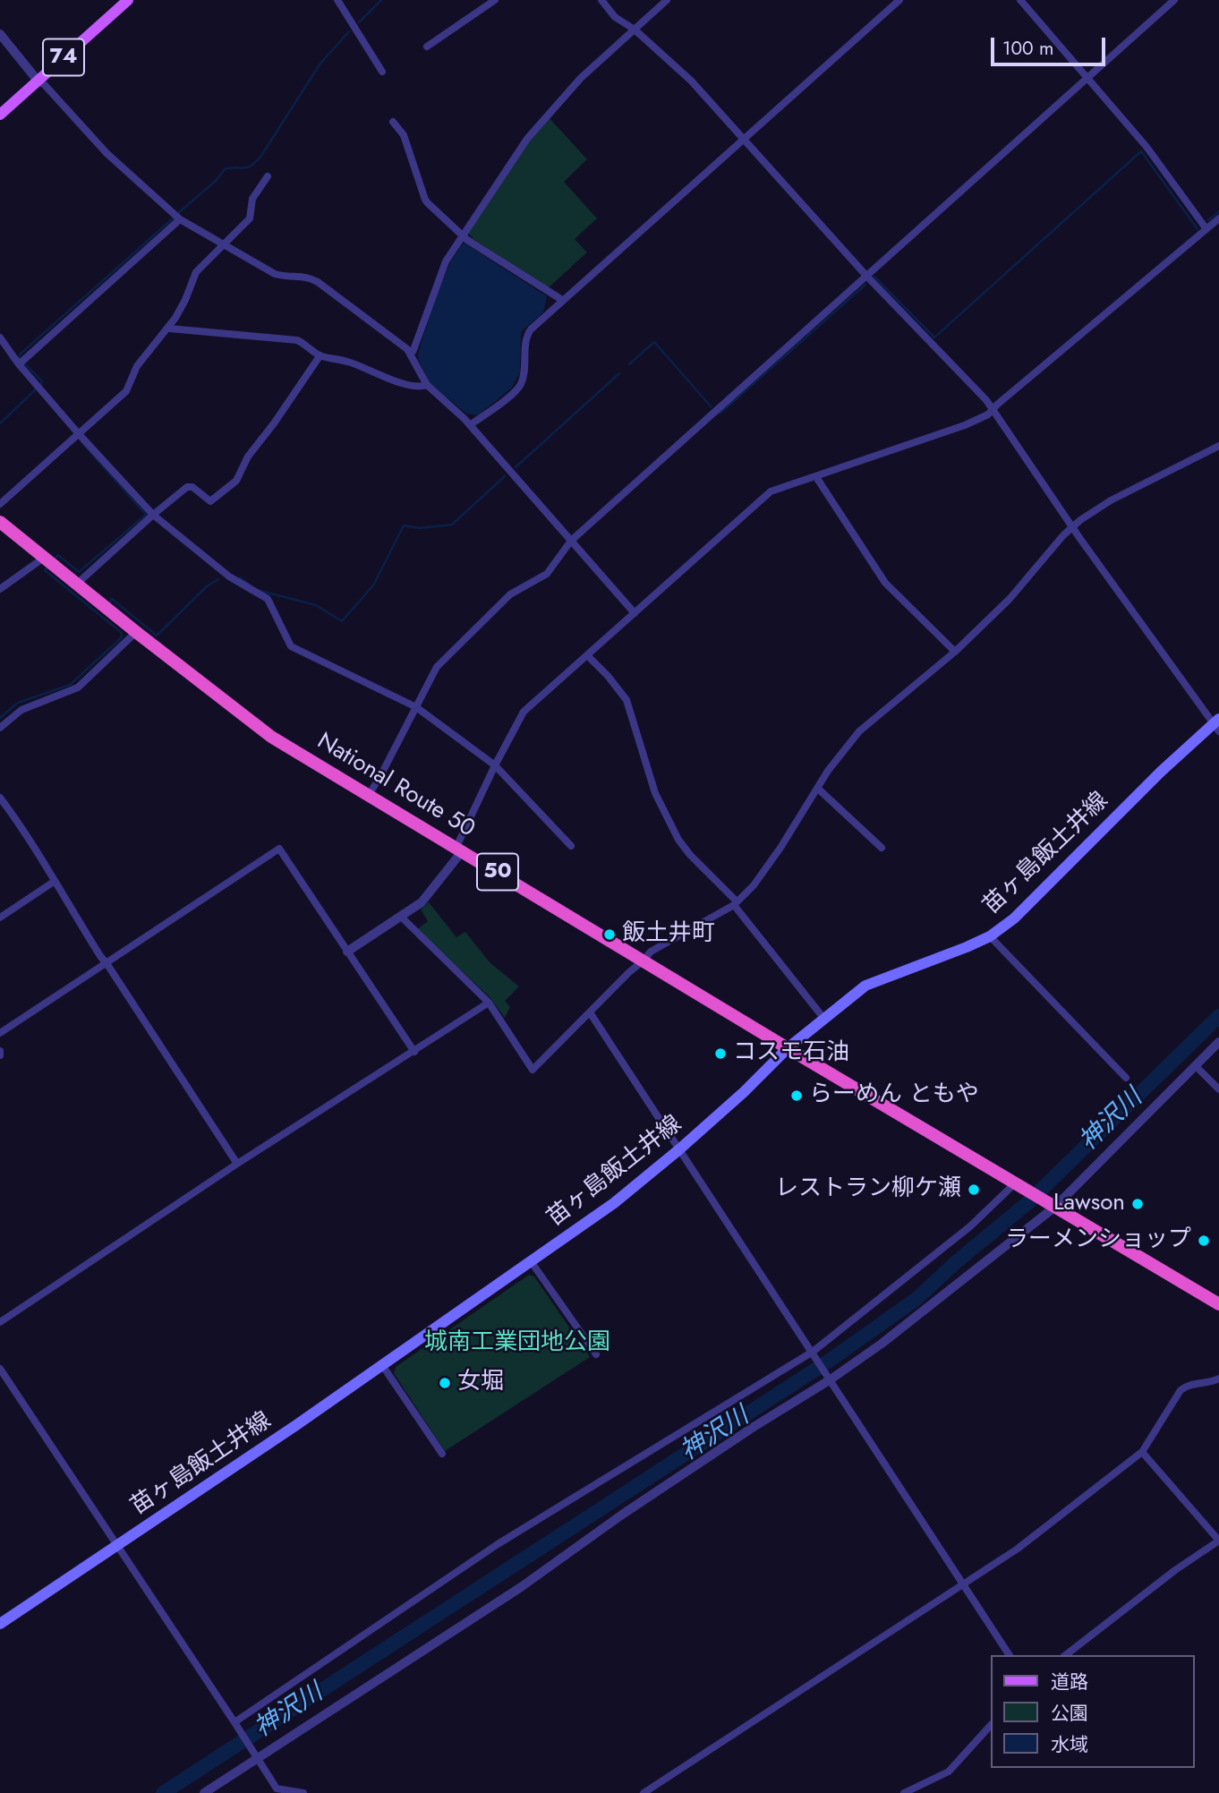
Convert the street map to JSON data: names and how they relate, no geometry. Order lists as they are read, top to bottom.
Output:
{
  "streets": {
    "highway": ["National Route 50", "50"],
    "main road": ["74", "苗ヶ島飯土井線"]
  },
  "crossings": [
    ["National Route 50", "苗ヶ島飯土井線"],
    ["National Route 50", "50"]
  ],
  "water": ["神沢川"],
  "parks": ["城南工業団地公園"],
  "places": [
    "飯土井町",
    "コスモ石油",
    "らーめん ともや",
    "レストラン柳ケ瀬",
    "Lawson",
    "ラーメンショップ",
    "女堀"
  ],
  "legend": ["道路", "公園", "水域"],
  "scale_bar": "100 m"
}
